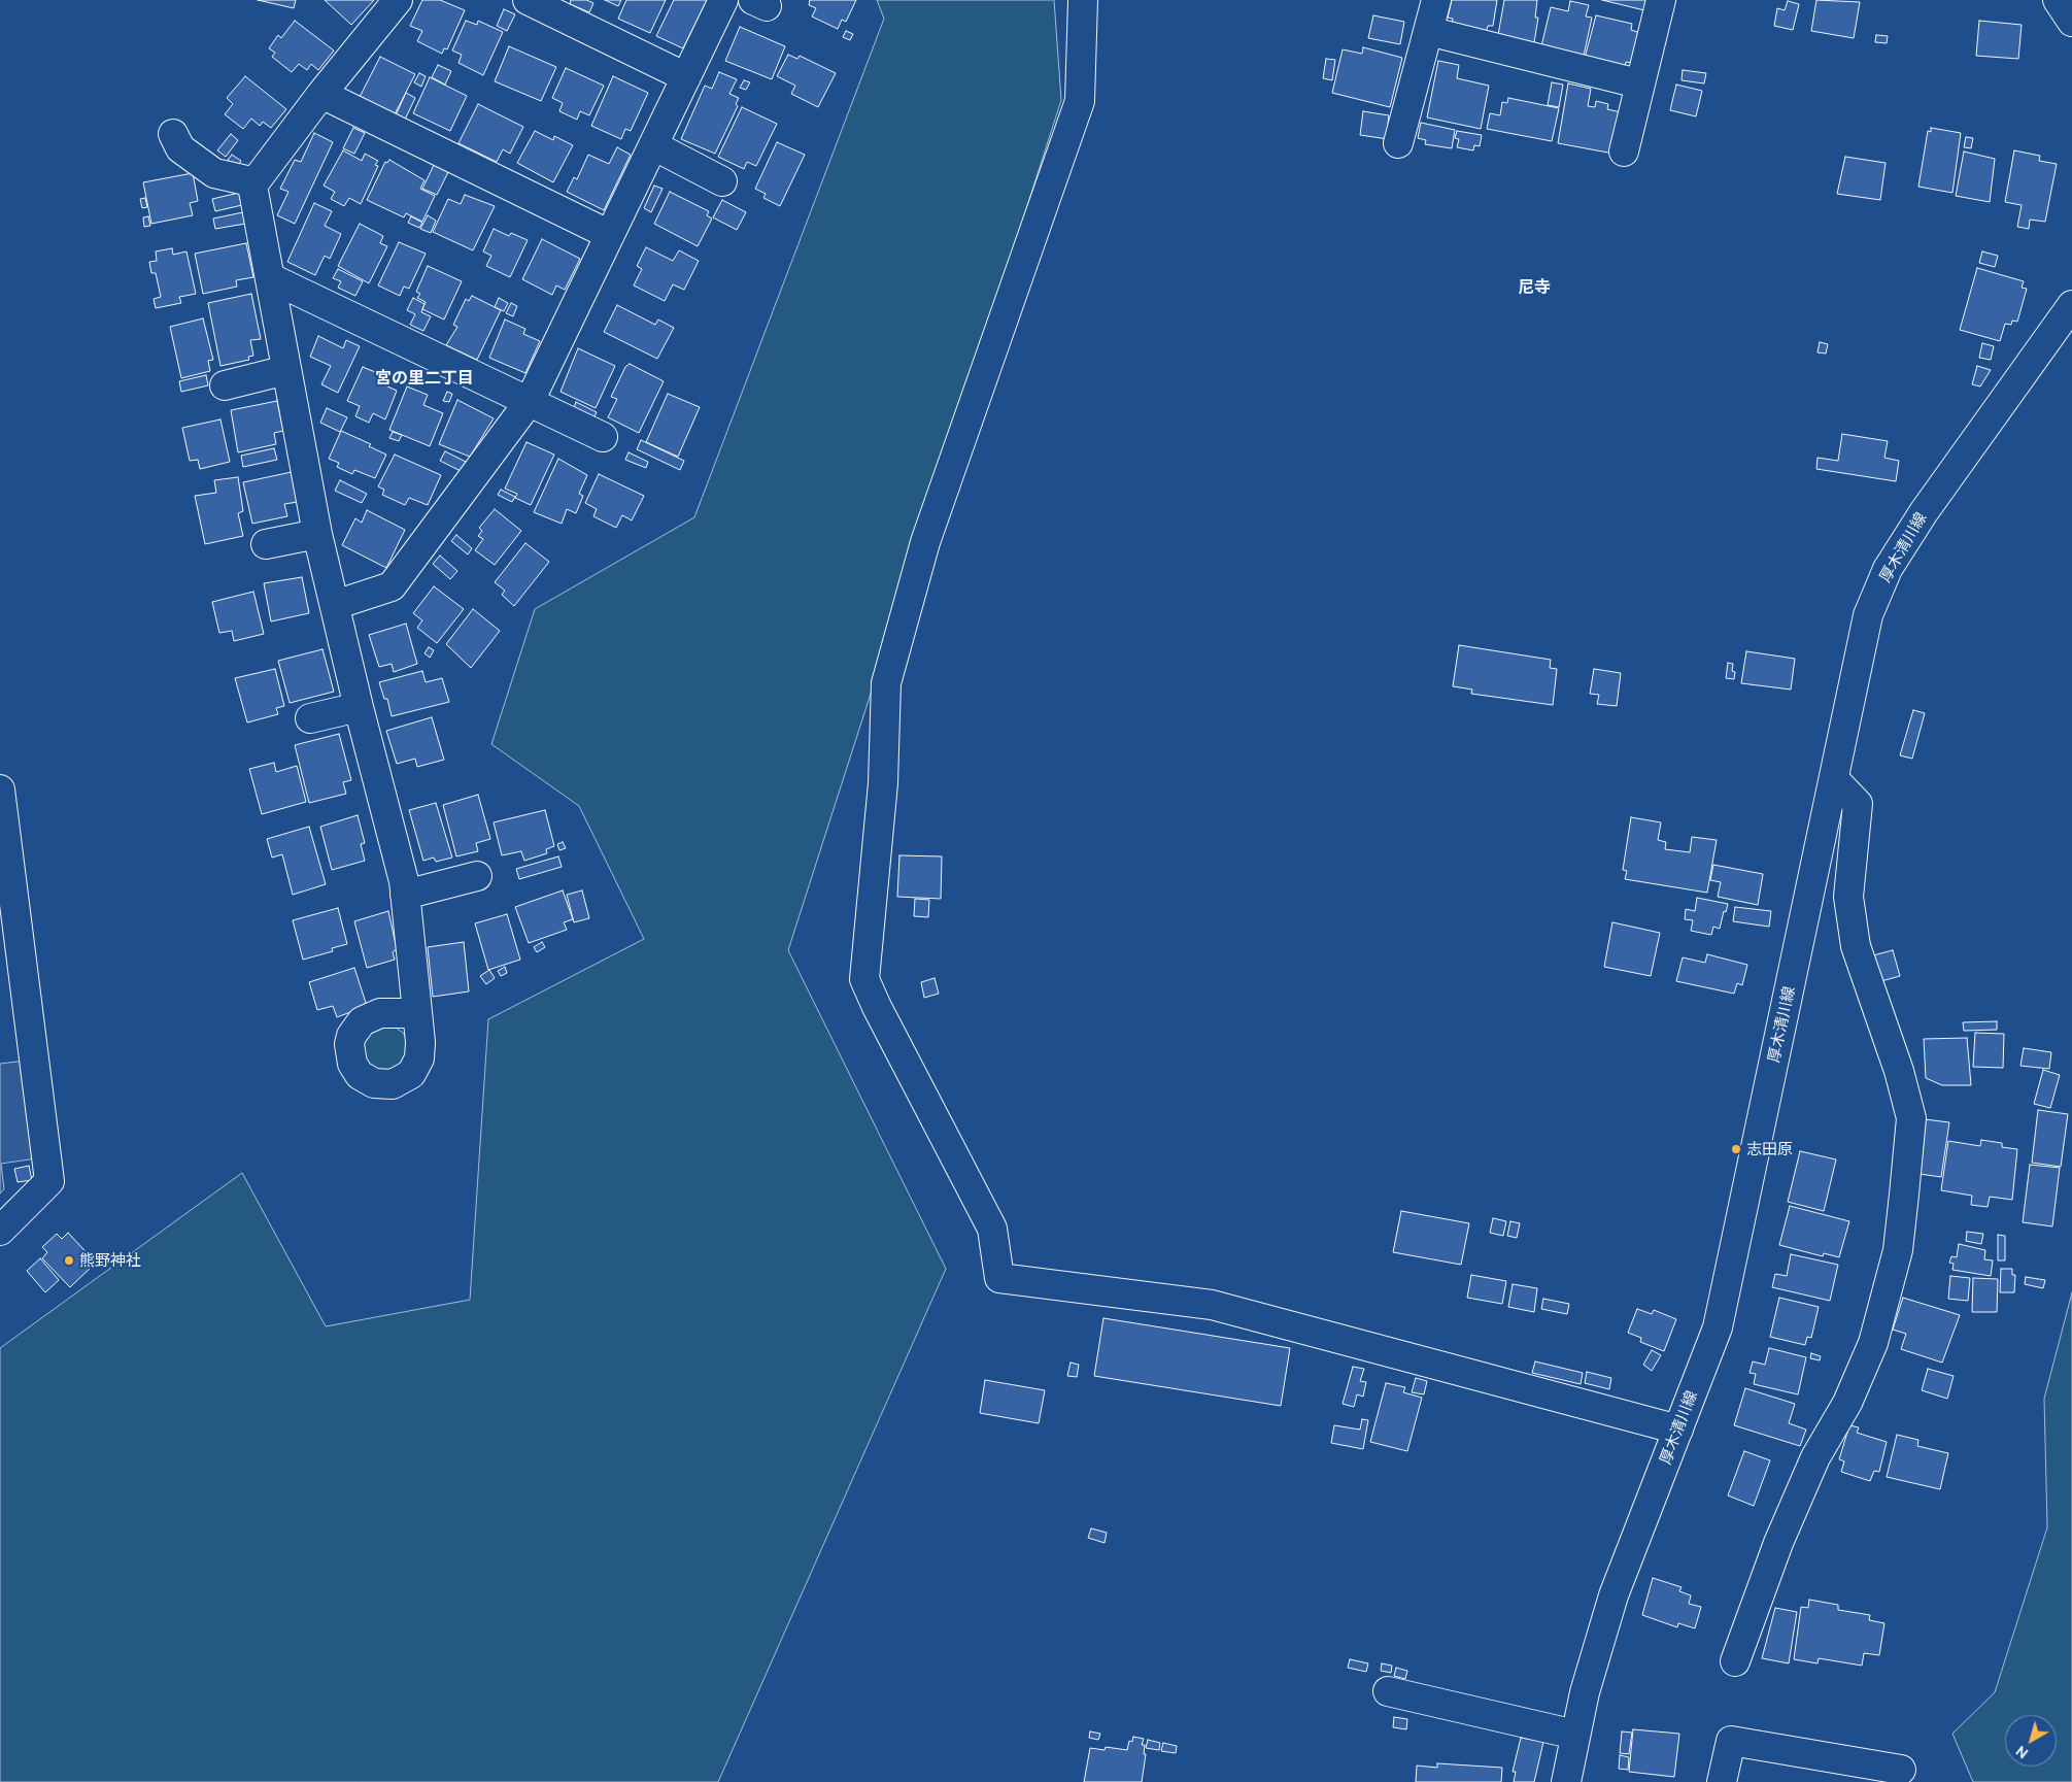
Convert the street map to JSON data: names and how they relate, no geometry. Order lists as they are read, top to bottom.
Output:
{
  "streets": {
    "street": ["厚木清川線"]
  },
  "districts": ["尼寺", "宮の里二丁目"],
  "places": ["志田原", "熊野神社"],
  "north": "bottom left"
}
